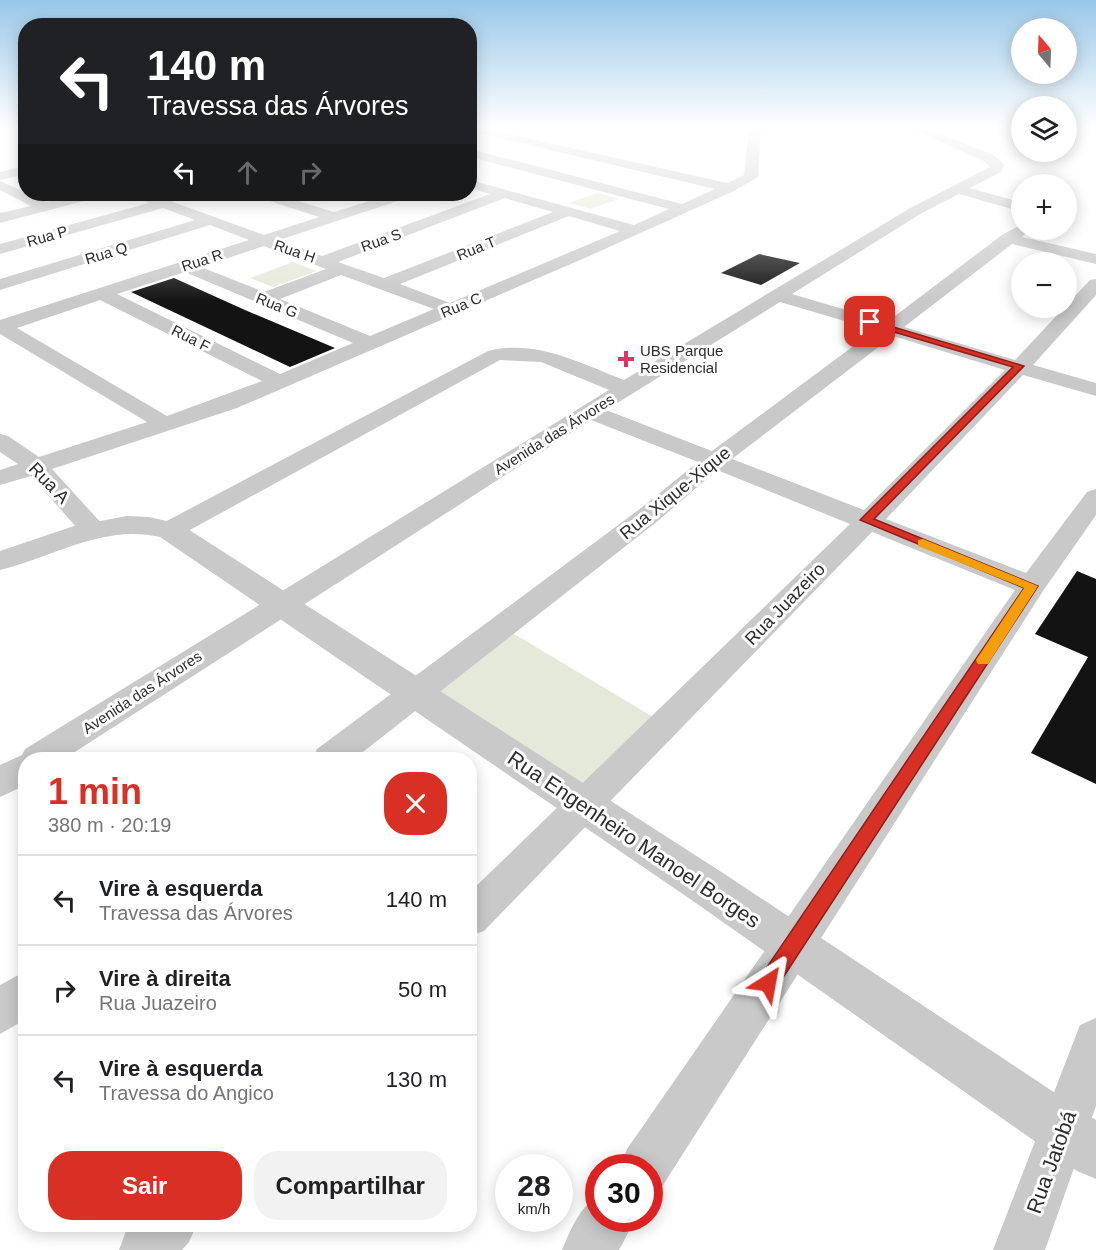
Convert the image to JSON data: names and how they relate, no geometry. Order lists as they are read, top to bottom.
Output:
{
  "streets": {
    "street": [
      "Rua P",
      "Rua S",
      "Rua T",
      "Rua H",
      "Rua Q",
      "Rua R",
      "Rua G",
      "Rua C",
      "Rua F",
      "Avenida das Árvores",
      "Rua A",
      "Rua Xique-Xique",
      "Rua Juazeiro",
      "Rua Engenheiro Manoel Borges",
      "Rua Jatobá"
    ]
  },
  "crossings": [
    ["Rua P", "Rua H"],
    ["Rua S", "Rua H"],
    ["Rua T", "Rua H"],
    ["Rua H", "Rua Q"],
    ["Rua H", "Rua R"],
    ["Rua H", "Rua C"],
    ["Rua R", "Rua G"],
    ["Rua R", "Rua F"],
    ["Rua G", "Rua C"],
    ["Rua C", "Rua F"],
    ["Rua C", "Rua A"],
    ["Avenida das Árvores", "Rua Engenheiro Manoel Borges"],
    ["Rua Xique-Xique", "Rua Engenheiro Manoel Borges"],
    ["Rua Juazeiro", "Rua Engenheiro Manoel Borges"],
    ["Rua Engenheiro Manoel Borges", "Rua Jatobá"]
  ],
  "places": {
    "health": ["UBS Parque Residencial"]
  },
  "north": "top",
  "page": {
    "map_buttons": ["+", "−"],
    "turn": ["140 m", "Travessa das Árvores"],
    "heading": ["1 min", "380 m · 20:19"],
    "list": [
      {
        "name": "Vire à esquerda",
        "note": "Travessa das Árvores",
        "value": "140 m"
      },
      {
        "name": "Vire à direita",
        "note": "Rua Juazeiro",
        "value": "50 m"
      },
      {
        "name": "Vire à esquerda",
        "note": "Travessa do Angico",
        "value": "130 m"
      }
    ],
    "buttons": ["Sair", "Compartilhar"],
    "speed": "28 km/h",
    "limit": "30"
  }
}
